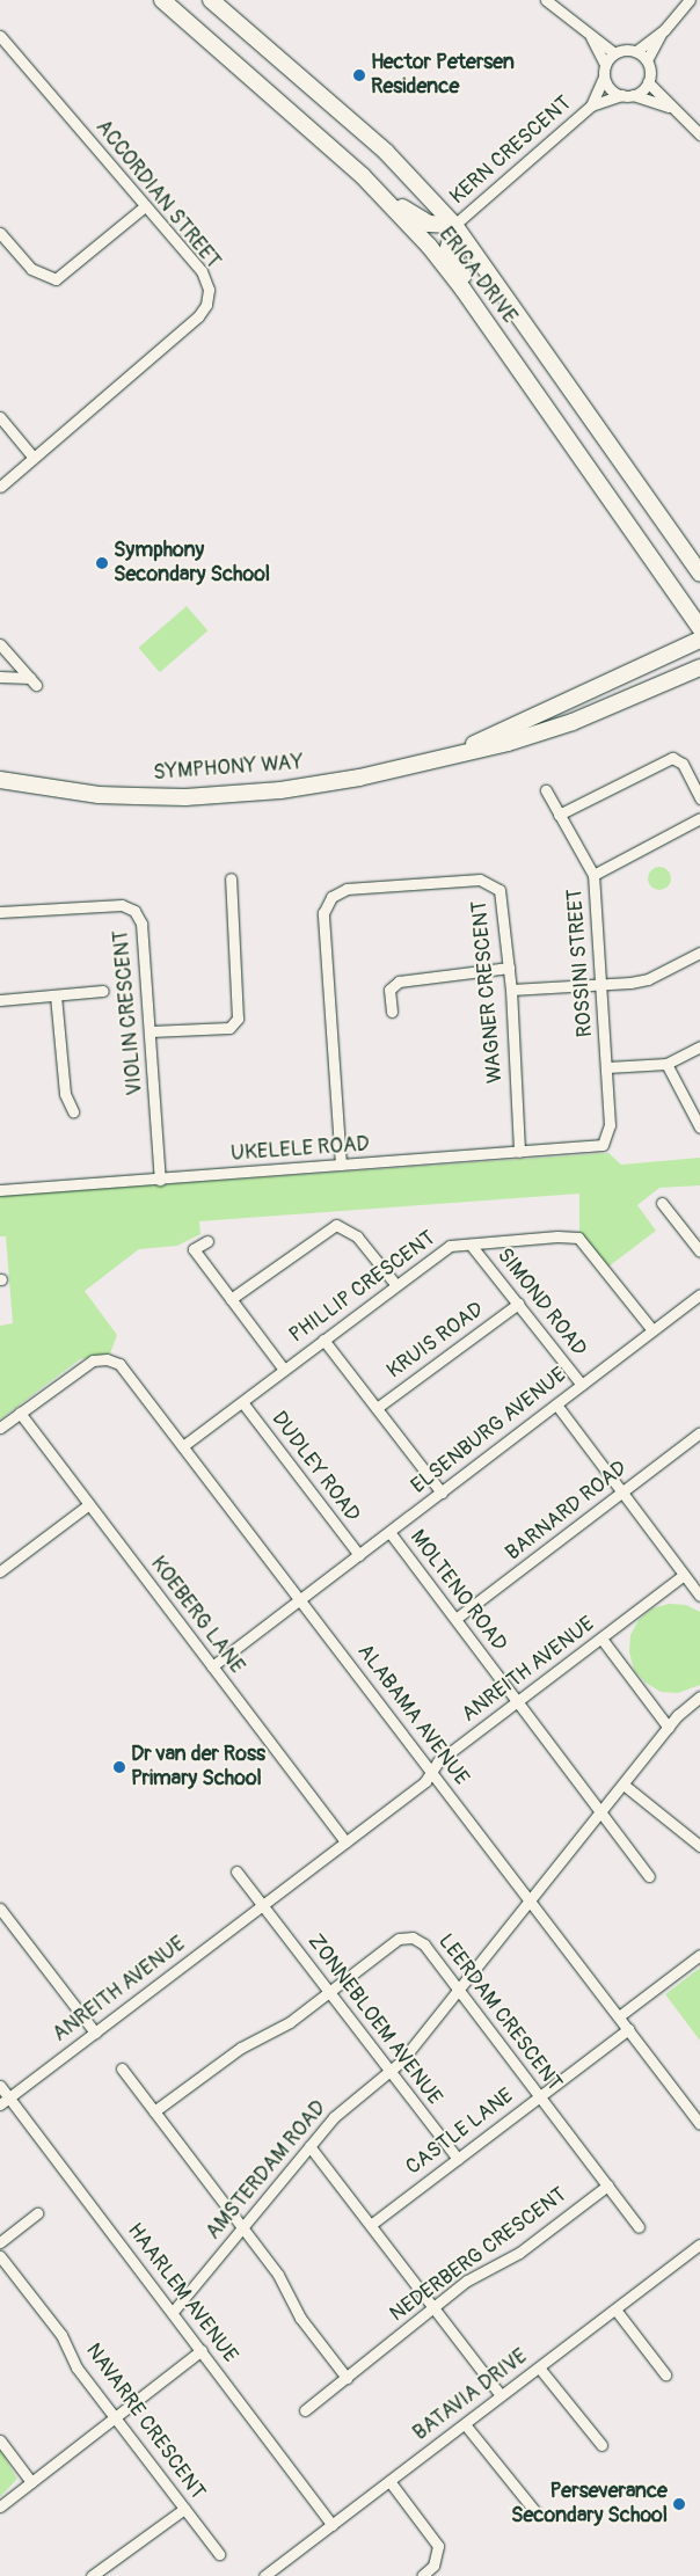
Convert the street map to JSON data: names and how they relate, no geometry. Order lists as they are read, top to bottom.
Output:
{
  "streets": {
    "main road": ["ERICA DRIVE", "SYMPHONY WAY"],
    "street": [
      "KERN CRESCENT",
      "ACCORDIAN STREET",
      "ROSSINI STREET",
      "WAGNER CRESCENT",
      "VIOLIN CRESCENT",
      "UKELELE ROAD",
      "PHILLIP CRESCENT",
      "SIMOND ROAD",
      "KRUIS ROAD",
      "ELSENBURG AVENUE",
      "DUDLEY ROAD",
      "BARNARD ROAD",
      "MOLTENO ROAD",
      "KOEBERG LANE",
      "ANREITH AVENUE",
      "ALABAMA AVENUE",
      "LEERDAM CRESCENT",
      "ZONNEBLOEM AVENUE",
      "CASTLE LANE",
      "AMSTERDAM ROAD",
      "NEDERBERG CRESCENT",
      "HAARLEM AVENUE",
      "BATAVIA DRIVE",
      "NAVARRE CRESCENT"
    ]
  },
  "crossings": [
    ["KERN CRESCENT", "ERICA DRIVE"],
    ["ROSSINI STREET", "UKELELE ROAD"],
    ["WAGNER CRESCENT", "UKELELE ROAD"],
    ["VIOLIN CRESCENT", "UKELELE ROAD"],
    ["PHILLIP CRESCENT", "SIMOND ROAD"],
    ["PHILLIP CRESCENT", "ELSENBURG AVENUE"],
    ["PHILLIP CRESCENT", "DUDLEY ROAD"],
    ["PHILLIP CRESCENT", "ALABAMA AVENUE"],
    ["SIMOND ROAD", "KRUIS ROAD"],
    ["SIMOND ROAD", "ELSENBURG AVENUE"],
    ["ELSENBURG AVENUE", "DUDLEY ROAD"],
    ["ELSENBURG AVENUE", "MOLTENO ROAD"],
    ["ELSENBURG AVENUE", "KOEBERG LANE"],
    ["ELSENBURG AVENUE", "ALABAMA AVENUE"],
    ["BARNARD ROAD", "MOLTENO ROAD"],
    ["MOLTENO ROAD", "ANREITH AVENUE"],
    ["MOLTENO ROAD", "AMSTERDAM ROAD"],
    ["KOEBERG LANE", "ANREITH AVENUE"],
    ["KOEBERG LANE", "ALABAMA AVENUE"],
    ["ANREITH AVENUE", "ALABAMA AVENUE"],
    ["ANREITH AVENUE", "ZONNEBLOEM AVENUE"],
    ["ANREITH AVENUE", "HAARLEM AVENUE"],
    ["ALABAMA AVENUE", "CASTLE LANE"],
    ["ALABAMA AVENUE", "AMSTERDAM ROAD"],
    ["LEERDAM CRESCENT", "ZONNEBLOEM AVENUE"],
    ["LEERDAM CRESCENT", "CASTLE LANE"],
    ["LEERDAM CRESCENT", "AMSTERDAM ROAD"],
    ["LEERDAM CRESCENT", "NEDERBERG CRESCENT"],
    ["ZONNEBLOEM AVENUE", "CASTLE LANE"],
    ["ZONNEBLOEM AVENUE", "AMSTERDAM ROAD"],
    ["AMSTERDAM ROAD", "HAARLEM AVENUE"],
    ["HAARLEM AVENUE", "BATAVIA DRIVE"]
  ],
  "places": [
    "Hector Petersen Residence",
    "Symphony Secondary School",
    "Dr van der Ross Primary School",
    "Perseverance Secondary School"
  ]
}
